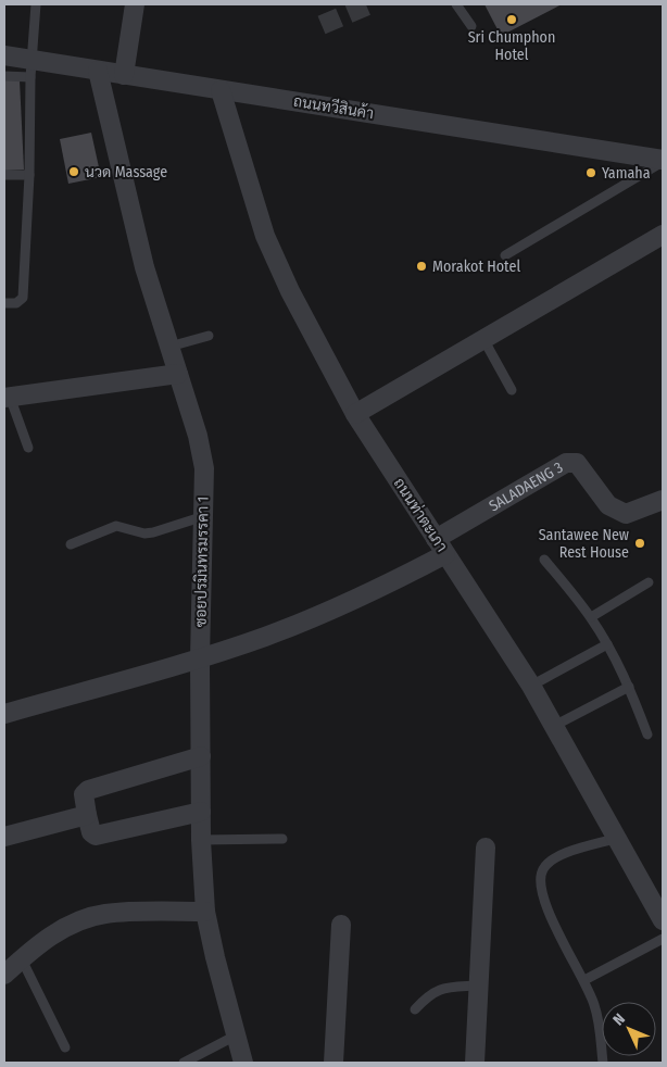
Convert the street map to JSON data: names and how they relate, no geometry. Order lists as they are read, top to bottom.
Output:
{
  "streets": {
    "street": [
      "ถนนทวีสินค้า",
      "SALADAENG 3",
      "ถนนท่าตะเภา",
      "ซอยปรมินทรมรรคา 1"
    ]
  },
  "crossings": [
    ["ถนนทวีสินค้า", "ถนนท่าตะเภา"],
    ["ถนนทวีสินค้า", "ซอยปรมินทรมรรคา 1"],
    ["SALADAENG 3", "ถนนท่าตะเภา"]
  ],
  "places": [
    "Sri Chumphon Hotel",
    "นวด Massage",
    "Yamaha",
    "Morakot Hotel",
    "Santawee New Rest House"
  ],
  "north": "top left"
}
